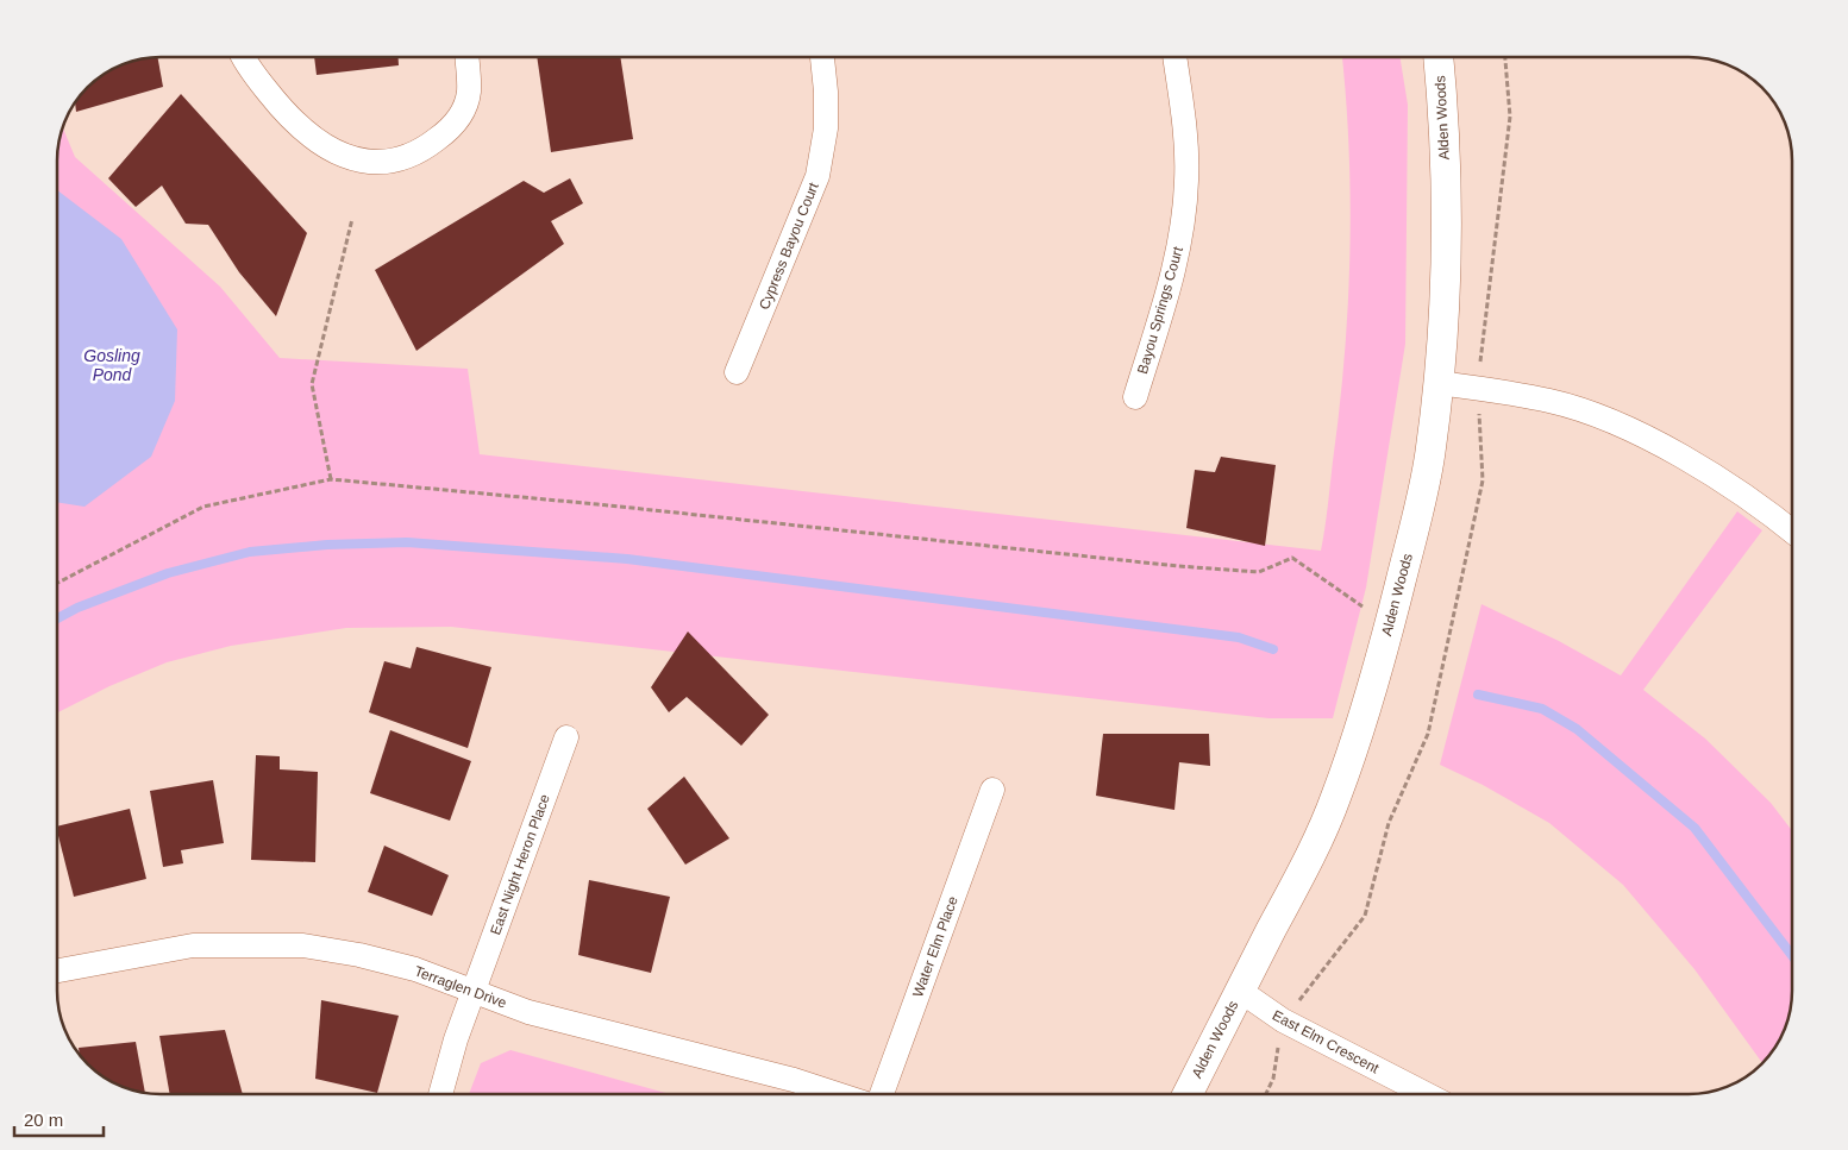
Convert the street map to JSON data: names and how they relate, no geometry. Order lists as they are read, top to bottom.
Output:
{
  "streets": {
    "street": [
      "Alden Woods",
      "Cypress Bayou Court",
      "Bayou Springs Court",
      "East Night Heron Place",
      "Water Elm Place",
      "Terraglen Drive",
      "East Elm Crescent"
    ]
  },
  "crossings": [
    ["Alden Woods", "East Elm Crescent"],
    ["East Night Heron Place", "Terraglen Drive"]
  ],
  "water": ["Gosling Pond"],
  "scale_bar": "20 m"
}
